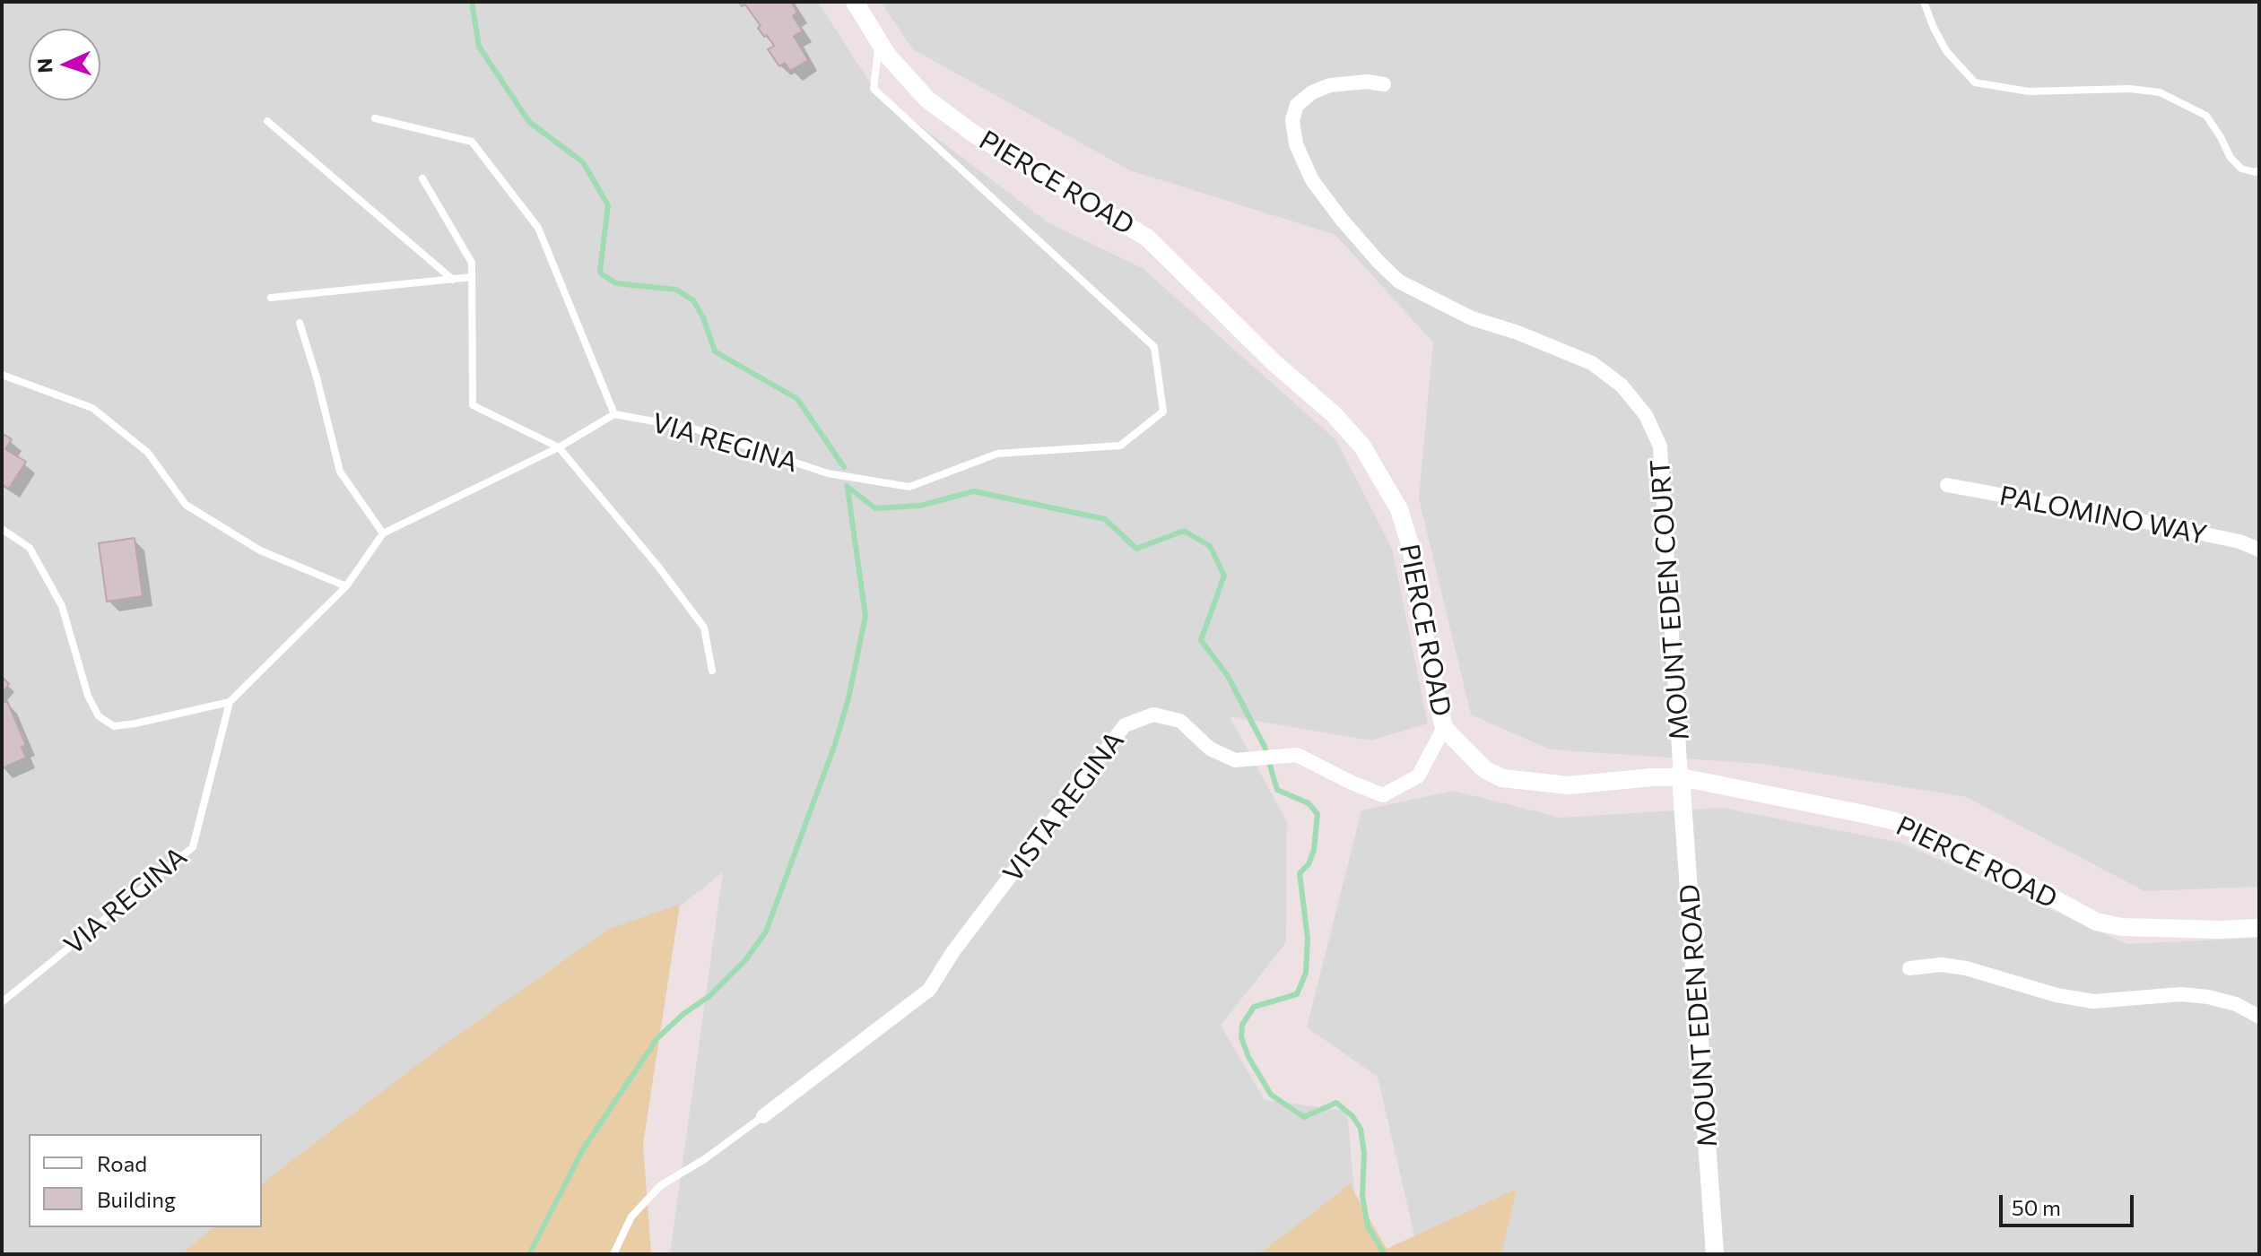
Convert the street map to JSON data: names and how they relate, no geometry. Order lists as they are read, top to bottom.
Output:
{
  "streets": {
    "street": [
      "PIERCE ROAD",
      "PALOMINO WAY",
      "MOUNT EDEN COURT",
      "VISTA REGINA",
      "MOUNT EDEN ROAD"
    ],
    "lane": ["VIA REGINA"]
  },
  "crossings": [
    ["PIERCE ROAD", "VIA REGINA"],
    ["PIERCE ROAD", "MOUNT EDEN COURT"],
    ["PIERCE ROAD", "VISTA REGINA"],
    ["PIERCE ROAD", "MOUNT EDEN ROAD"],
    ["MOUNT EDEN COURT", "MOUNT EDEN ROAD"]
  ],
  "legend": ["Road", "Building"],
  "scale_bar": "50 m",
  "north": "left"
}
